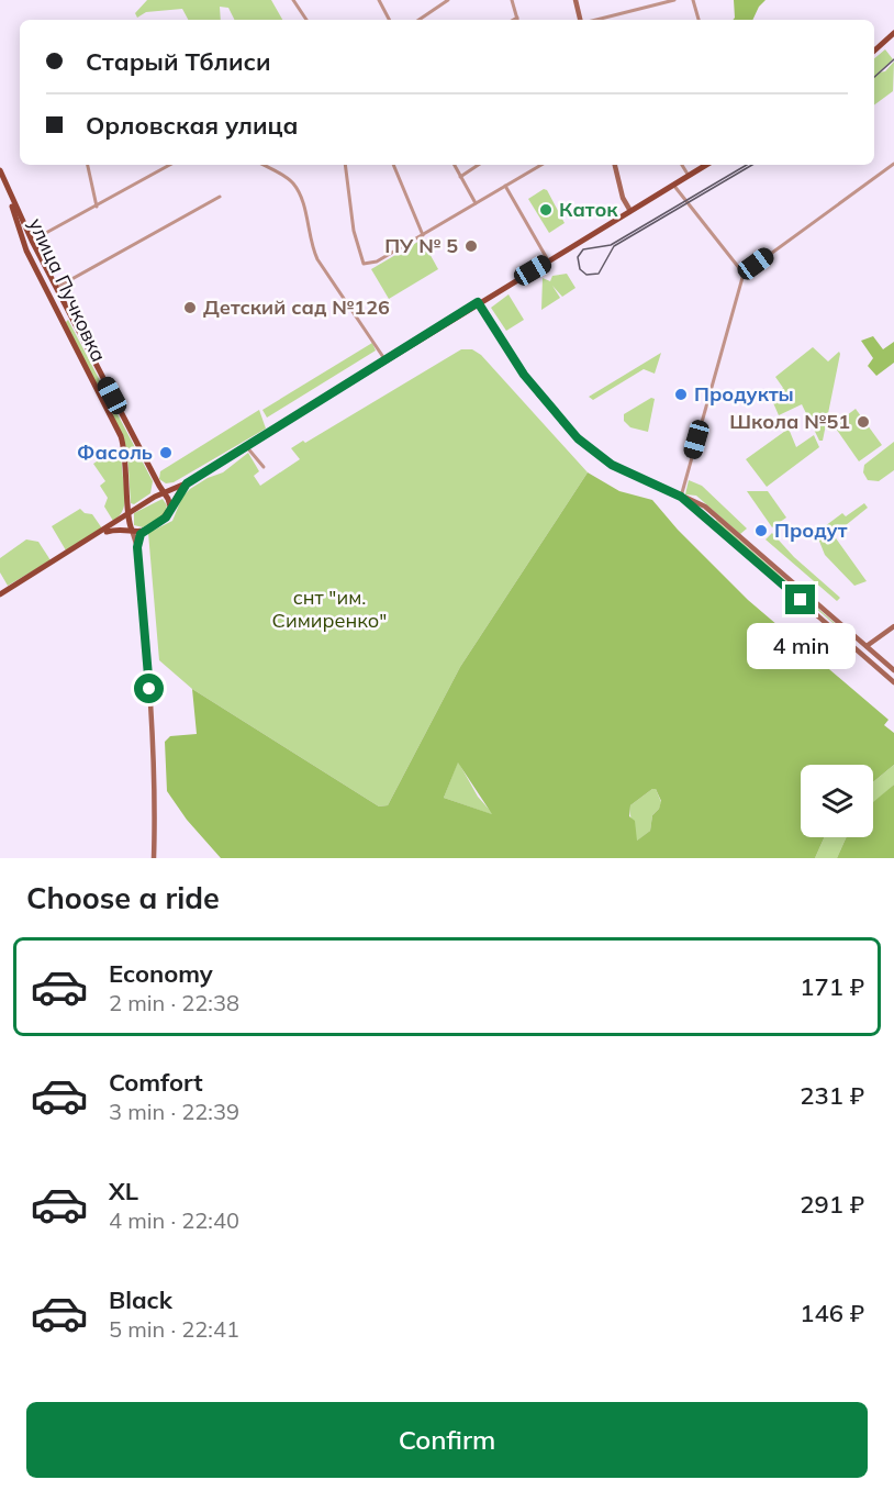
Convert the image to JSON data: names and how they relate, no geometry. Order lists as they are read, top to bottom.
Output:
{
  "streets": {
    "main road": ["улица Пучковка"]
  },
  "parks": ["снт \"им. Симиренко\""],
  "places": [
    "Каток",
    "ПУ № 5",
    "Детский сад №126",
    "Продукты",
    "Школа №51",
    "Фасоль",
    "Продут"
  ],
  "page": {
    "banner": ["Старый Тблиси", "Орловская улица"],
    "bubble": "4 min",
    "heading": "Choose a ride",
    "list": [
      {
        "name": "Economy",
        "note": "2 min · 22:38",
        "value": "171 ₽"
      },
      {
        "name": "Comfort",
        "note": "3 min · 22:39",
        "value": "231 ₽"
      },
      {
        "name": "XL",
        "note": "4 min · 22:40",
        "value": "291 ₽"
      },
      {
        "name": "Black",
        "note": "5 min · 22:41",
        "value": "146 ₽"
      }
    ],
    "buttons": "Confirm"
  }
}
